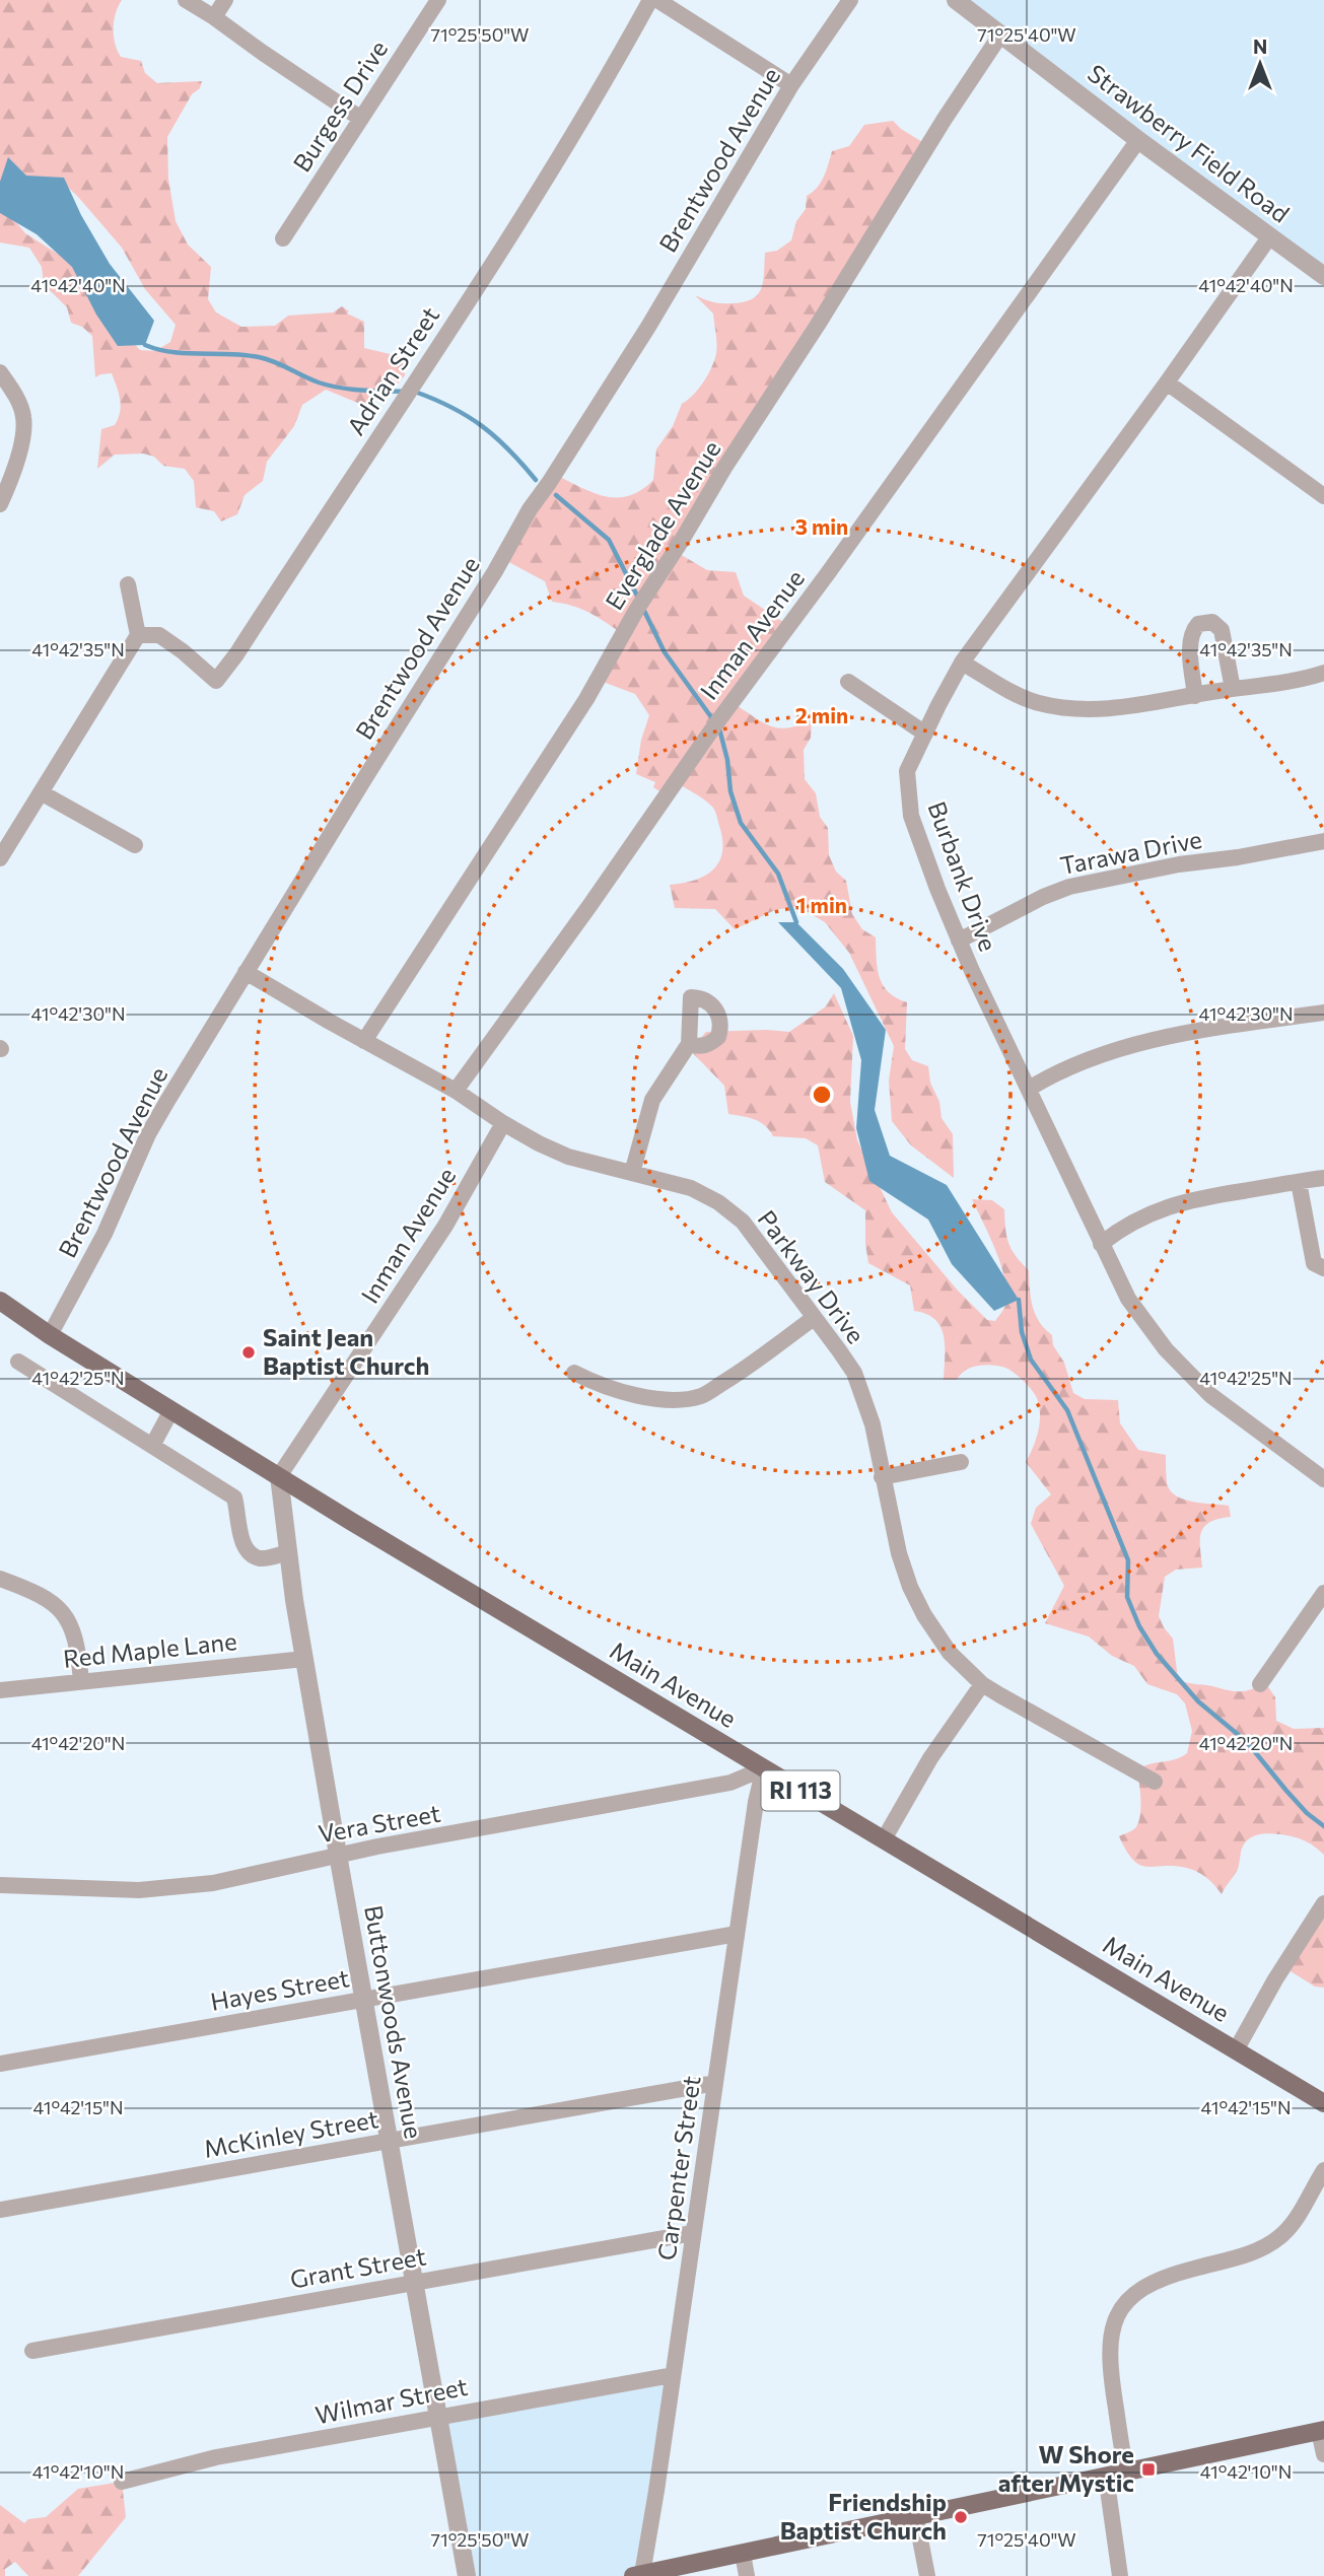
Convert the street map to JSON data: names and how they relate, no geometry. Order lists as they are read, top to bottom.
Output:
{
  "streets": {
    "main road": ["Main Avenue", "RI 113"],
    "street": [
      "Burgess Drive",
      "Strawberry Field Road",
      "Brentwood Avenue",
      "Adrian Street",
      "Everglade Avenue",
      "Inman Avenue",
      "Tarawa Drive",
      "Burbank Drive",
      "Parkway Drive",
      "Red Maple Lane",
      "Vera Street",
      "Hayes Street",
      "Buttonwoods Avenue",
      "McKinley Street",
      "Carpenter Street",
      "Grant Street",
      "Wilmar Street"
    ]
  },
  "crossings": [
    ["Strawberry Field Road", "Everglade Avenue"],
    ["Strawberry Field Road", "Inman Avenue"],
    ["Strawberry Field Road", "Burbank Drive"],
    ["Brentwood Avenue", "Parkway Drive"],
    ["Brentwood Avenue", "Main Avenue"],
    ["Everglade Avenue", "Parkway Drive"],
    ["Inman Avenue", "Parkway Drive"],
    ["Inman Avenue", "Main Avenue"],
    ["Inman Avenue", "Buttonwoods Avenue"],
    ["Tarawa Drive", "Burbank Drive"],
    ["Red Maple Lane", "Buttonwoods Avenue"],
    ["Main Avenue", "Vera Street"],
    ["Main Avenue", "Buttonwoods Avenue"],
    ["Main Avenue", "Carpenter Street"],
    ["Vera Street", "Buttonwoods Avenue"],
    ["Vera Street", "Carpenter Street"],
    ["Hayes Street", "Buttonwoods Avenue"],
    ["Hayes Street", "Carpenter Street"],
    ["Buttonwoods Avenue", "McKinley Street"],
    ["Buttonwoods Avenue", "Grant Street"],
    ["Buttonwoods Avenue", "Wilmar Street"],
    ["McKinley Street", "Carpenter Street"],
    ["Carpenter Street", "Grant Street"],
    ["Carpenter Street", "Wilmar Street"]
  ],
  "places": {
    "other": ["Saint Jean Baptist Church", "Friendship Baptist Church"],
    "transit": ["W Shore after Mystic"]
  },
  "north": "top",
  "coordinates": [
    "71°25'50\"W",
    "71°25'40\"W",
    "41°42'40\"N",
    "41°42'35\"N",
    "41°42'30\"N",
    "41°42'25\"N",
    "41°42'20\"N",
    "41°42'15\"N",
    "41°42'10\"N"
  ],
  "rings": ["3 min", "2 min", "1 min"]
}
